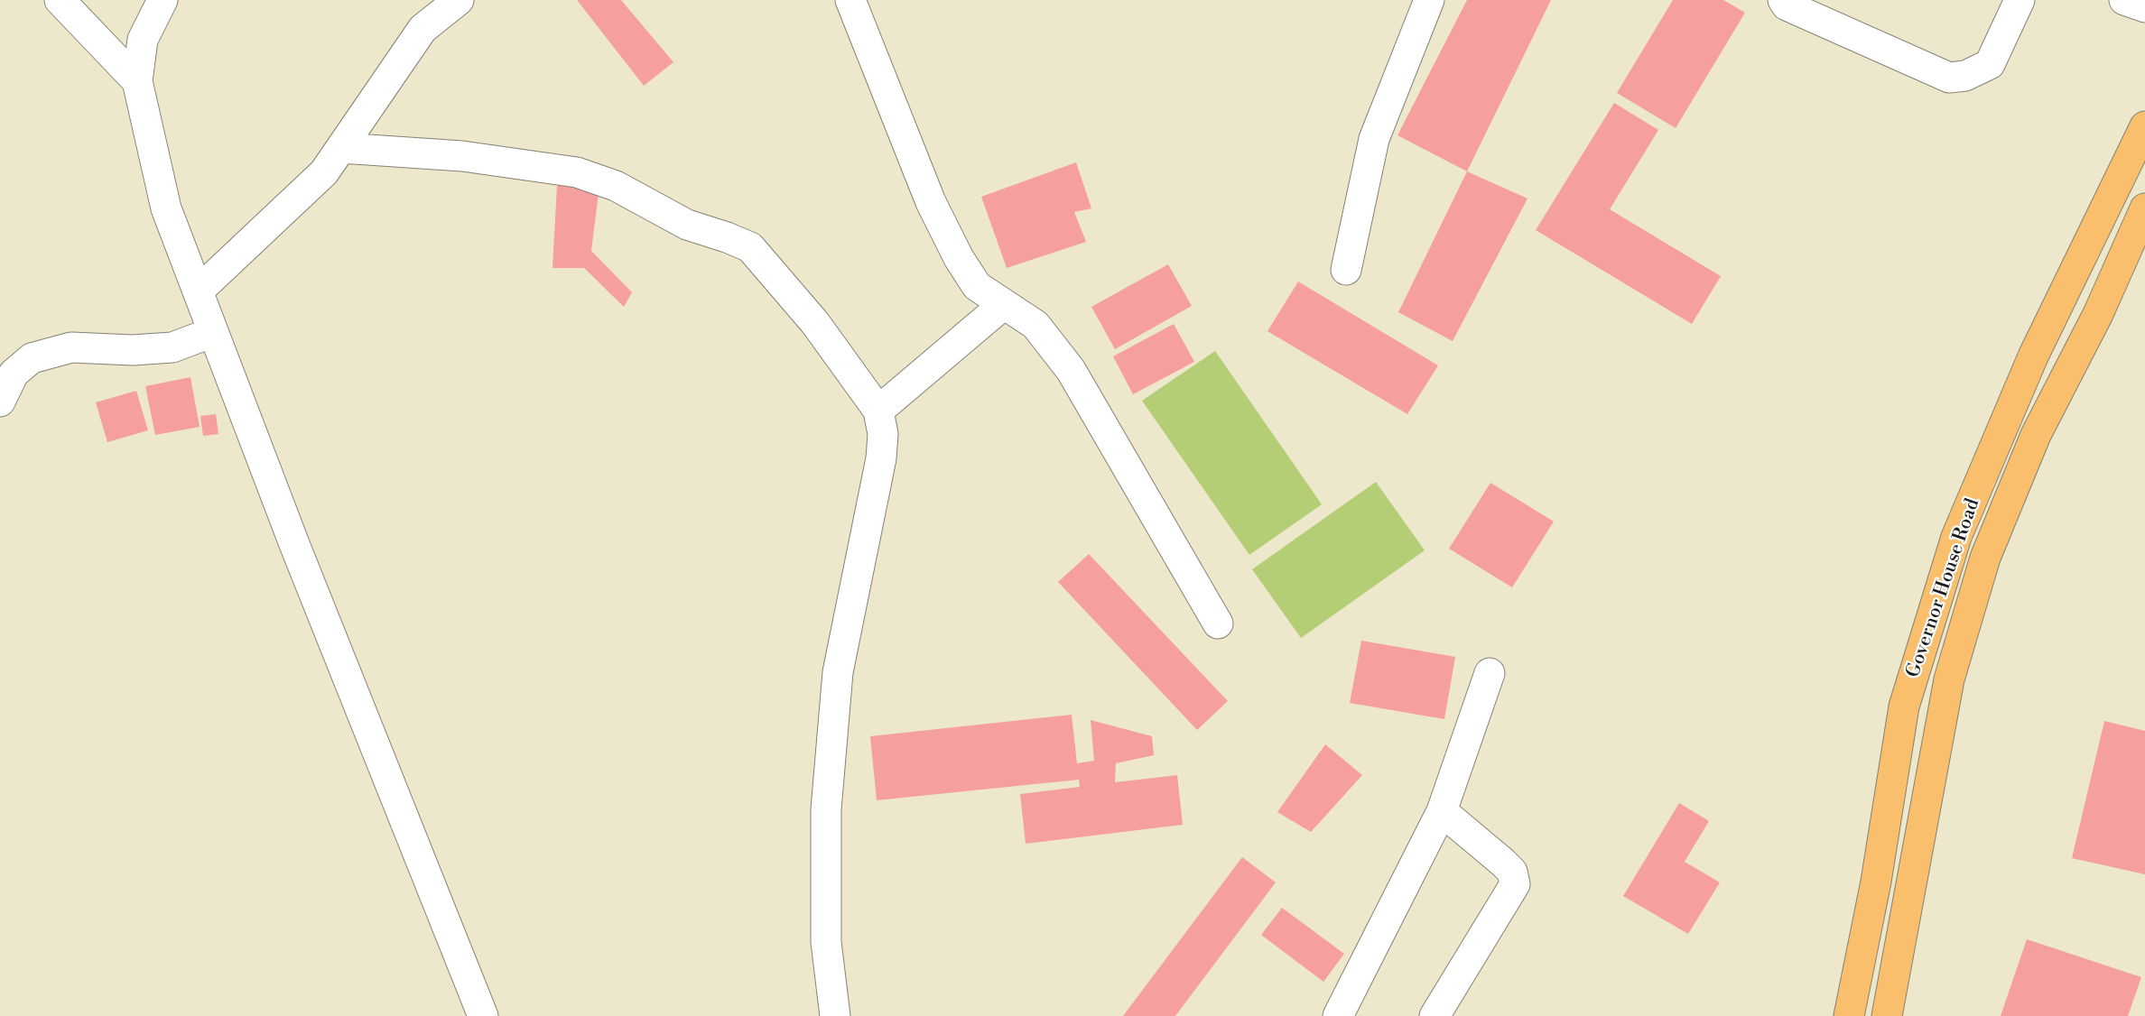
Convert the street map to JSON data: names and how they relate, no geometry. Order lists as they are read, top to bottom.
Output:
{
  "streets": {
    "main road": ["Governor House Road"]
  }
}
